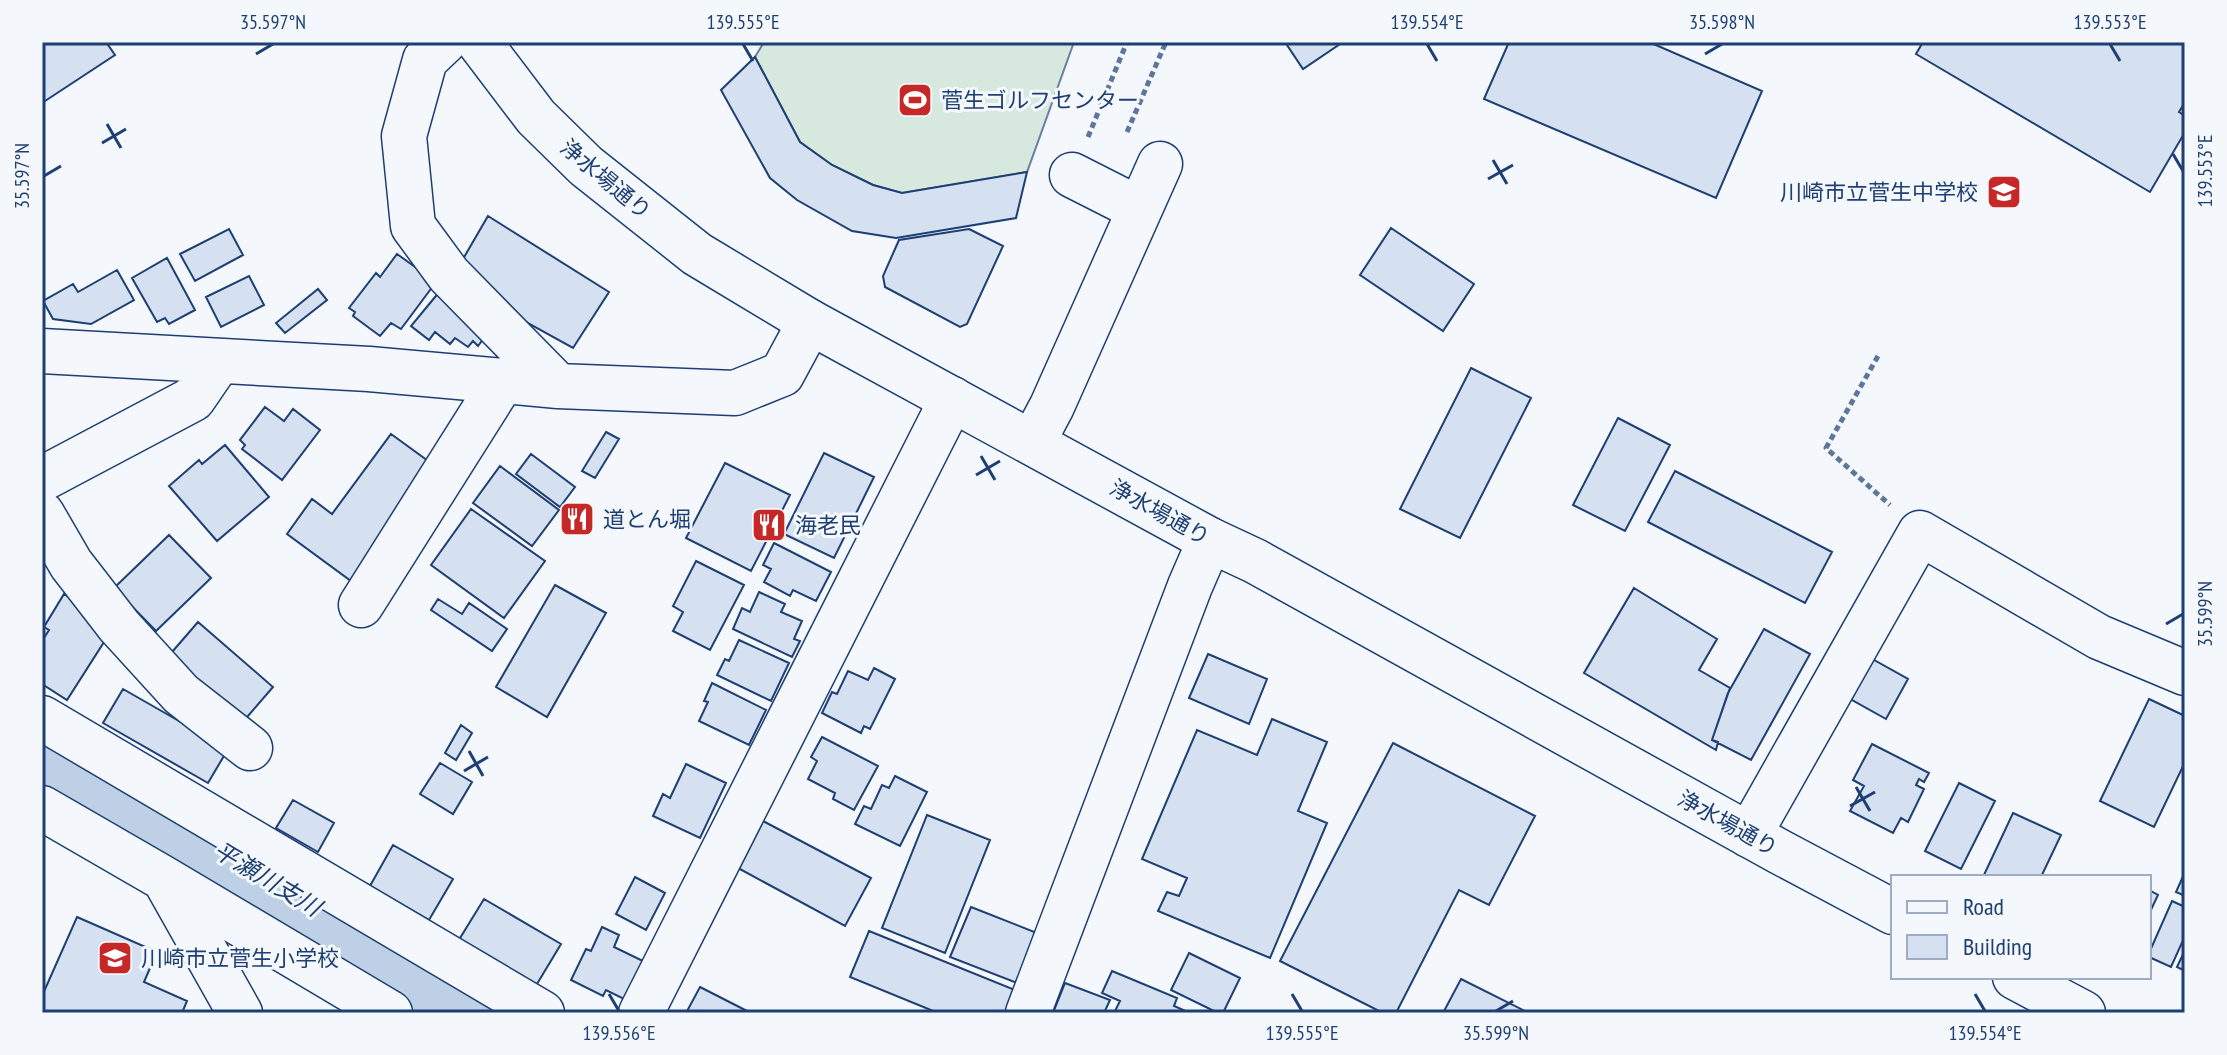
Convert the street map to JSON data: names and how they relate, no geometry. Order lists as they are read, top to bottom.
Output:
{
  "streets": {
    "street": ["浄水場通り"]
  },
  "water": ["平瀬川支川"],
  "places": {
    "sports": ["菅生ゴルフセンター"],
    "school or university": ["川崎市立菅生中学校", "川崎市立菅生小学校"],
    "restaurant": ["道とん堀", "海老民"]
  },
  "legend": ["Road", "Building"],
  "coordinates": [
    "35.597°N",
    "139.555°E",
    "139.554°E",
    "35.598°N",
    "139.553°E",
    "35.599°N",
    "139.556°E"
  ]
}
